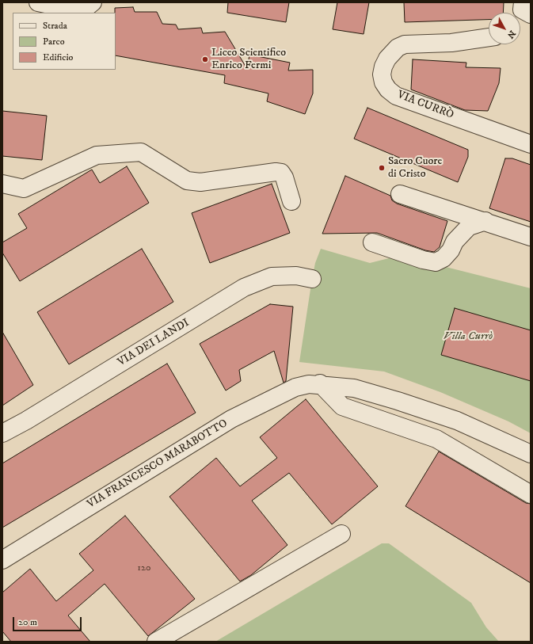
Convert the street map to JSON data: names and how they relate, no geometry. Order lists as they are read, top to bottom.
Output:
{
  "streets": {
    "street": ["VIA CURRÒ", "VIA DEI LANDI", "VIA FRANCESCO MARABOTTO"]
  },
  "parks": ["Villa Currò"],
  "places": ["Liceo Scientifico Enrico Fermi", "Sacro Cuore di Cristo"],
  "house_numbers": ["120"],
  "legend": ["Strada", "Parco", "Edificio"],
  "scale_bar": "20 m",
  "north": "bottom right"
}
